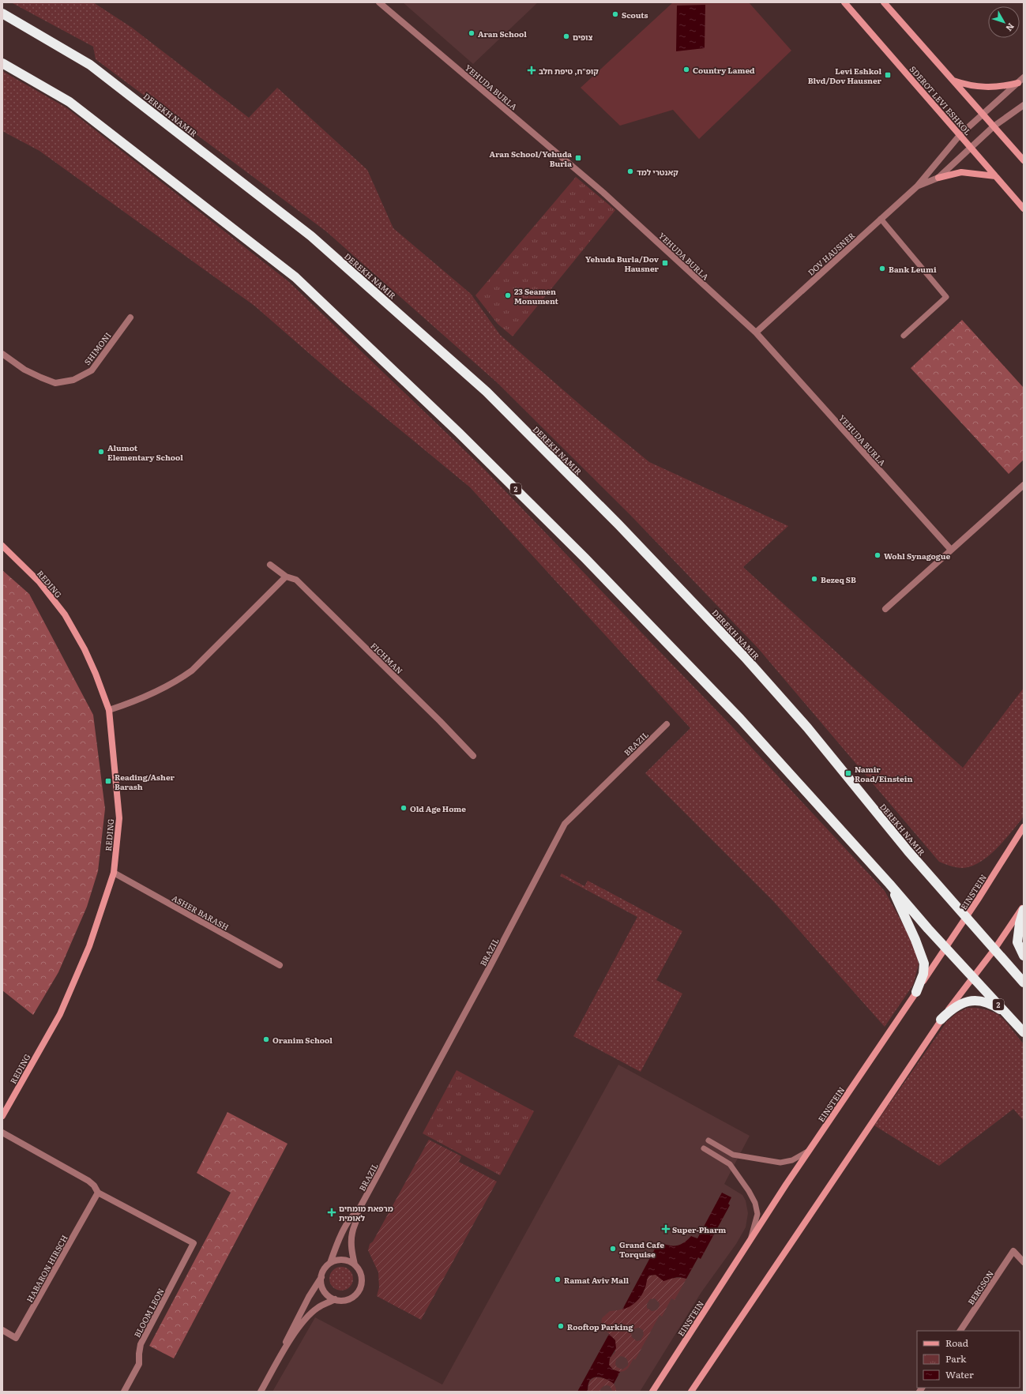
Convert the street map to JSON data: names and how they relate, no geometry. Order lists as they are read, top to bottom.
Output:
{
  "streets": {
    "highway": ["DEREKH NAMIR", "2"],
    "street": [
      "YEHUDA BURLA",
      "SDEROT LEVI ESHKOL",
      "DOV HAUSNER",
      "SHIMONI",
      "REDING",
      "FICHMAN",
      "BRAZIL",
      "EINSTEIN",
      "ASHER BARASH",
      "HABARON HIRSCH",
      "BERGSON",
      "BLOOM LEON"
    ]
  },
  "crossings": [
    ["YEHUDA BURLA", "DOV HAUSNER"],
    ["SDEROT LEVI ESHKOL", "DOV HAUSNER"],
    ["DEREKH NAMIR", "EINSTEIN"],
    ["2", "EINSTEIN"],
    ["REDING", "ASHER BARASH"],
    ["HABARON HIRSCH", "BLOOM LEON"]
  ],
  "places": {
    "other": [
      "Scouts",
      "Aran School",
      "צופים",
      "Country Lamed",
      "קאנטרי למד",
      "Bank Leumi",
      "23 Seamen Monument",
      "Alumot Elementary School",
      "Wohl Synagogue",
      "Bezeq SB",
      "Old Age Home",
      "Oranim School",
      "Grand Cafe Torquise",
      "Ramat Aviv Mall",
      "Rooftop Parking"
    ],
    "health": ["קופ\"ח, טיפת חלב", "מרפאת מומחים לאומית", "Super-Pharm"],
    "transit": [
      "Levi Eshkol Blvd/Dov Hausner",
      "Aran School/Yehuda Burla",
      "Yehuda Burla/Dov Hausner",
      "Namir Road/Einstein",
      "Reading/Asher Barash"
    ]
  },
  "legend": ["Road", "Park", "Water"],
  "north": "bottom right"
}
